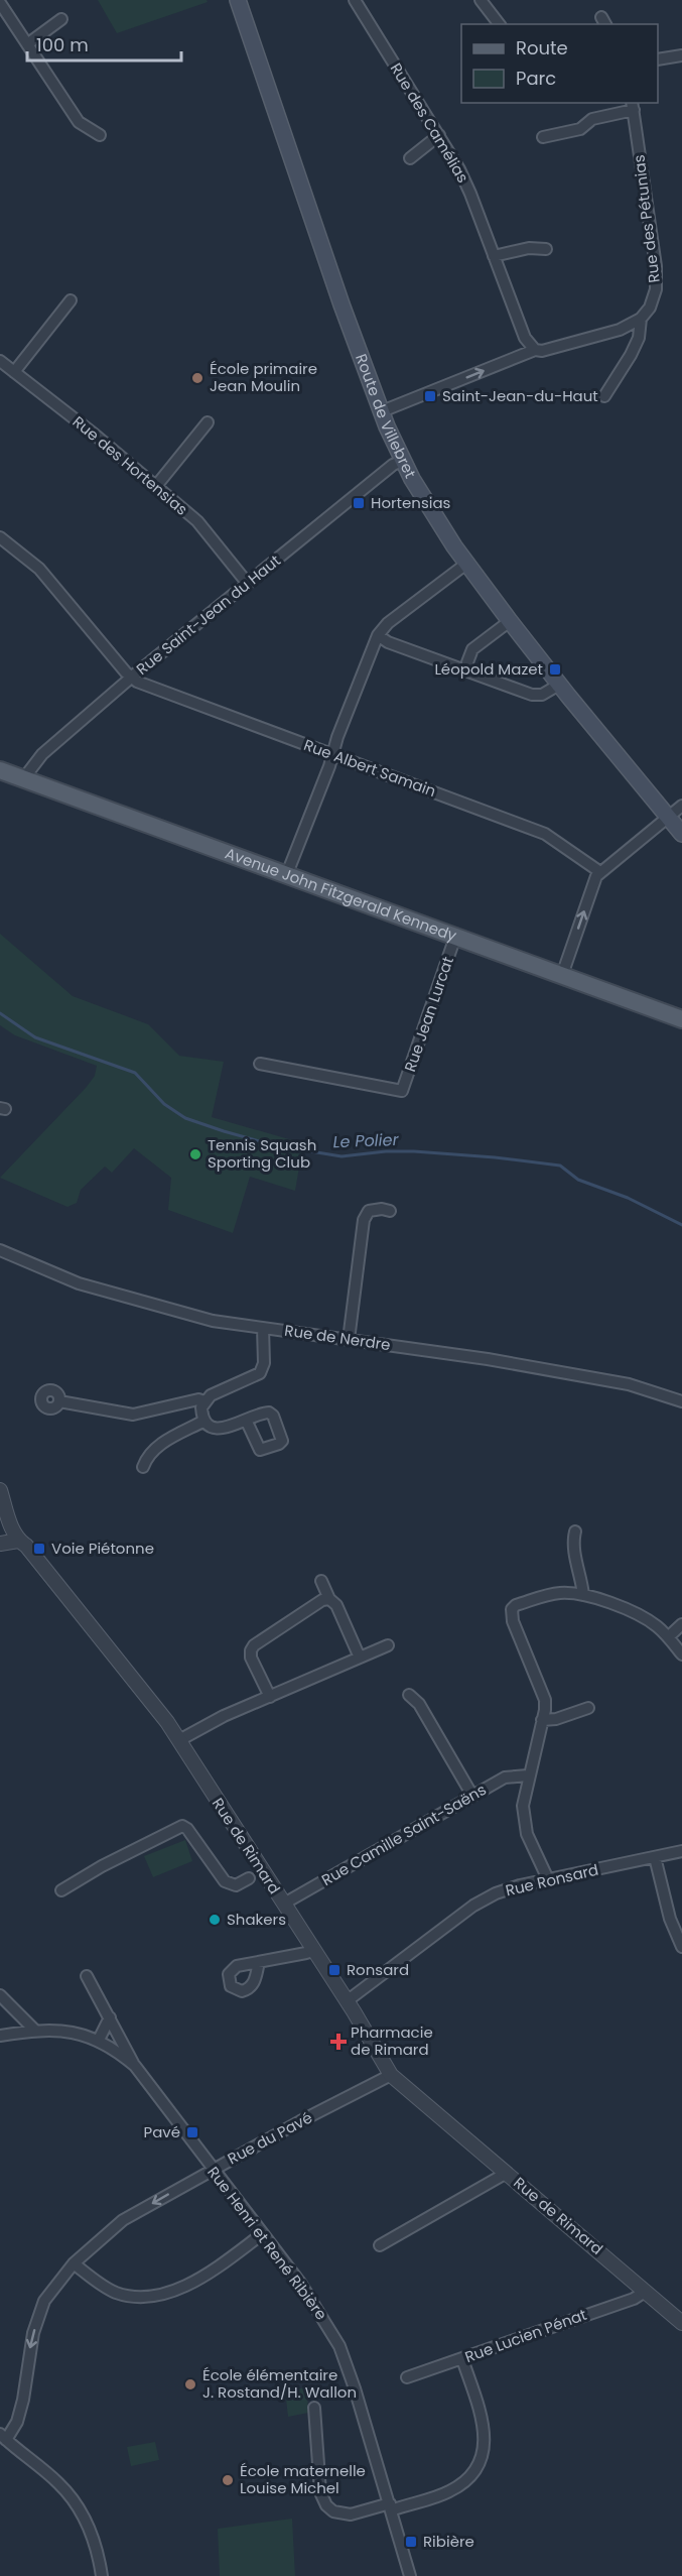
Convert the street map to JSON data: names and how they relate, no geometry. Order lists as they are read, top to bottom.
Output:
{
  "streets": {
    "main road": ["Route de Villebret", "Avenue John Fitzgerald Kennedy"],
    "street": [
      "Rue des Camélias",
      "Rue des Pétunias",
      "Rue des Hortensias",
      "Rue Saint-Jean du Haut",
      "Rue Albert Samain",
      "Rue Jean Lurcat",
      "Rue de Nerdre",
      "Rue Camille Saint-Saëns",
      "Rue de Rimard",
      "Rue Ronsard",
      "Rue du Pavé",
      "Rue Henri et René Ribière",
      "Rue Lucien Pénat"
    ]
  },
  "crossings": [
    ["Route de Villebret", "Rue Saint-Jean du Haut"],
    ["Rue des Hortensias", "Rue Saint-Jean du Haut"],
    ["Rue Saint-Jean du Haut", "Rue Albert Samain"],
    ["Rue Saint-Jean du Haut", "Avenue John Fitzgerald Kennedy"],
    ["Avenue John Fitzgerald Kennedy", "Rue Jean Lurcat"],
    ["Rue Camille Saint-Saëns", "Rue de Rimard"],
    ["Rue de Rimard", "Rue Ronsard"],
    ["Rue de Rimard", "Rue du Pavé"],
    ["Rue de Rimard", "Rue Lucien Pénat"],
    ["Rue du Pavé", "Rue Henri et René Ribière"]
  ],
  "one_way": ["Rue du Pavé"],
  "water": ["Le Polier"],
  "places": {
    "other": [
      "École primaire Jean Moulin",
      "Tennis Squash Sporting Club",
      "Shakers",
      "École élémentaire J. Rostand/H. Wallon",
      "École maternelle Louise Michel"
    ],
    "transit": [
      "Saint-Jean-du-Haut",
      "Hortensias",
      "Léopold Mazet",
      "Voie Piétonne",
      "Ronsard",
      "Pavé",
      "Ribière"
    ],
    "health": ["Pharmacie de Rimard"]
  },
  "legend": ["Route", "Parc"],
  "scale_bar": "100 m"
}
